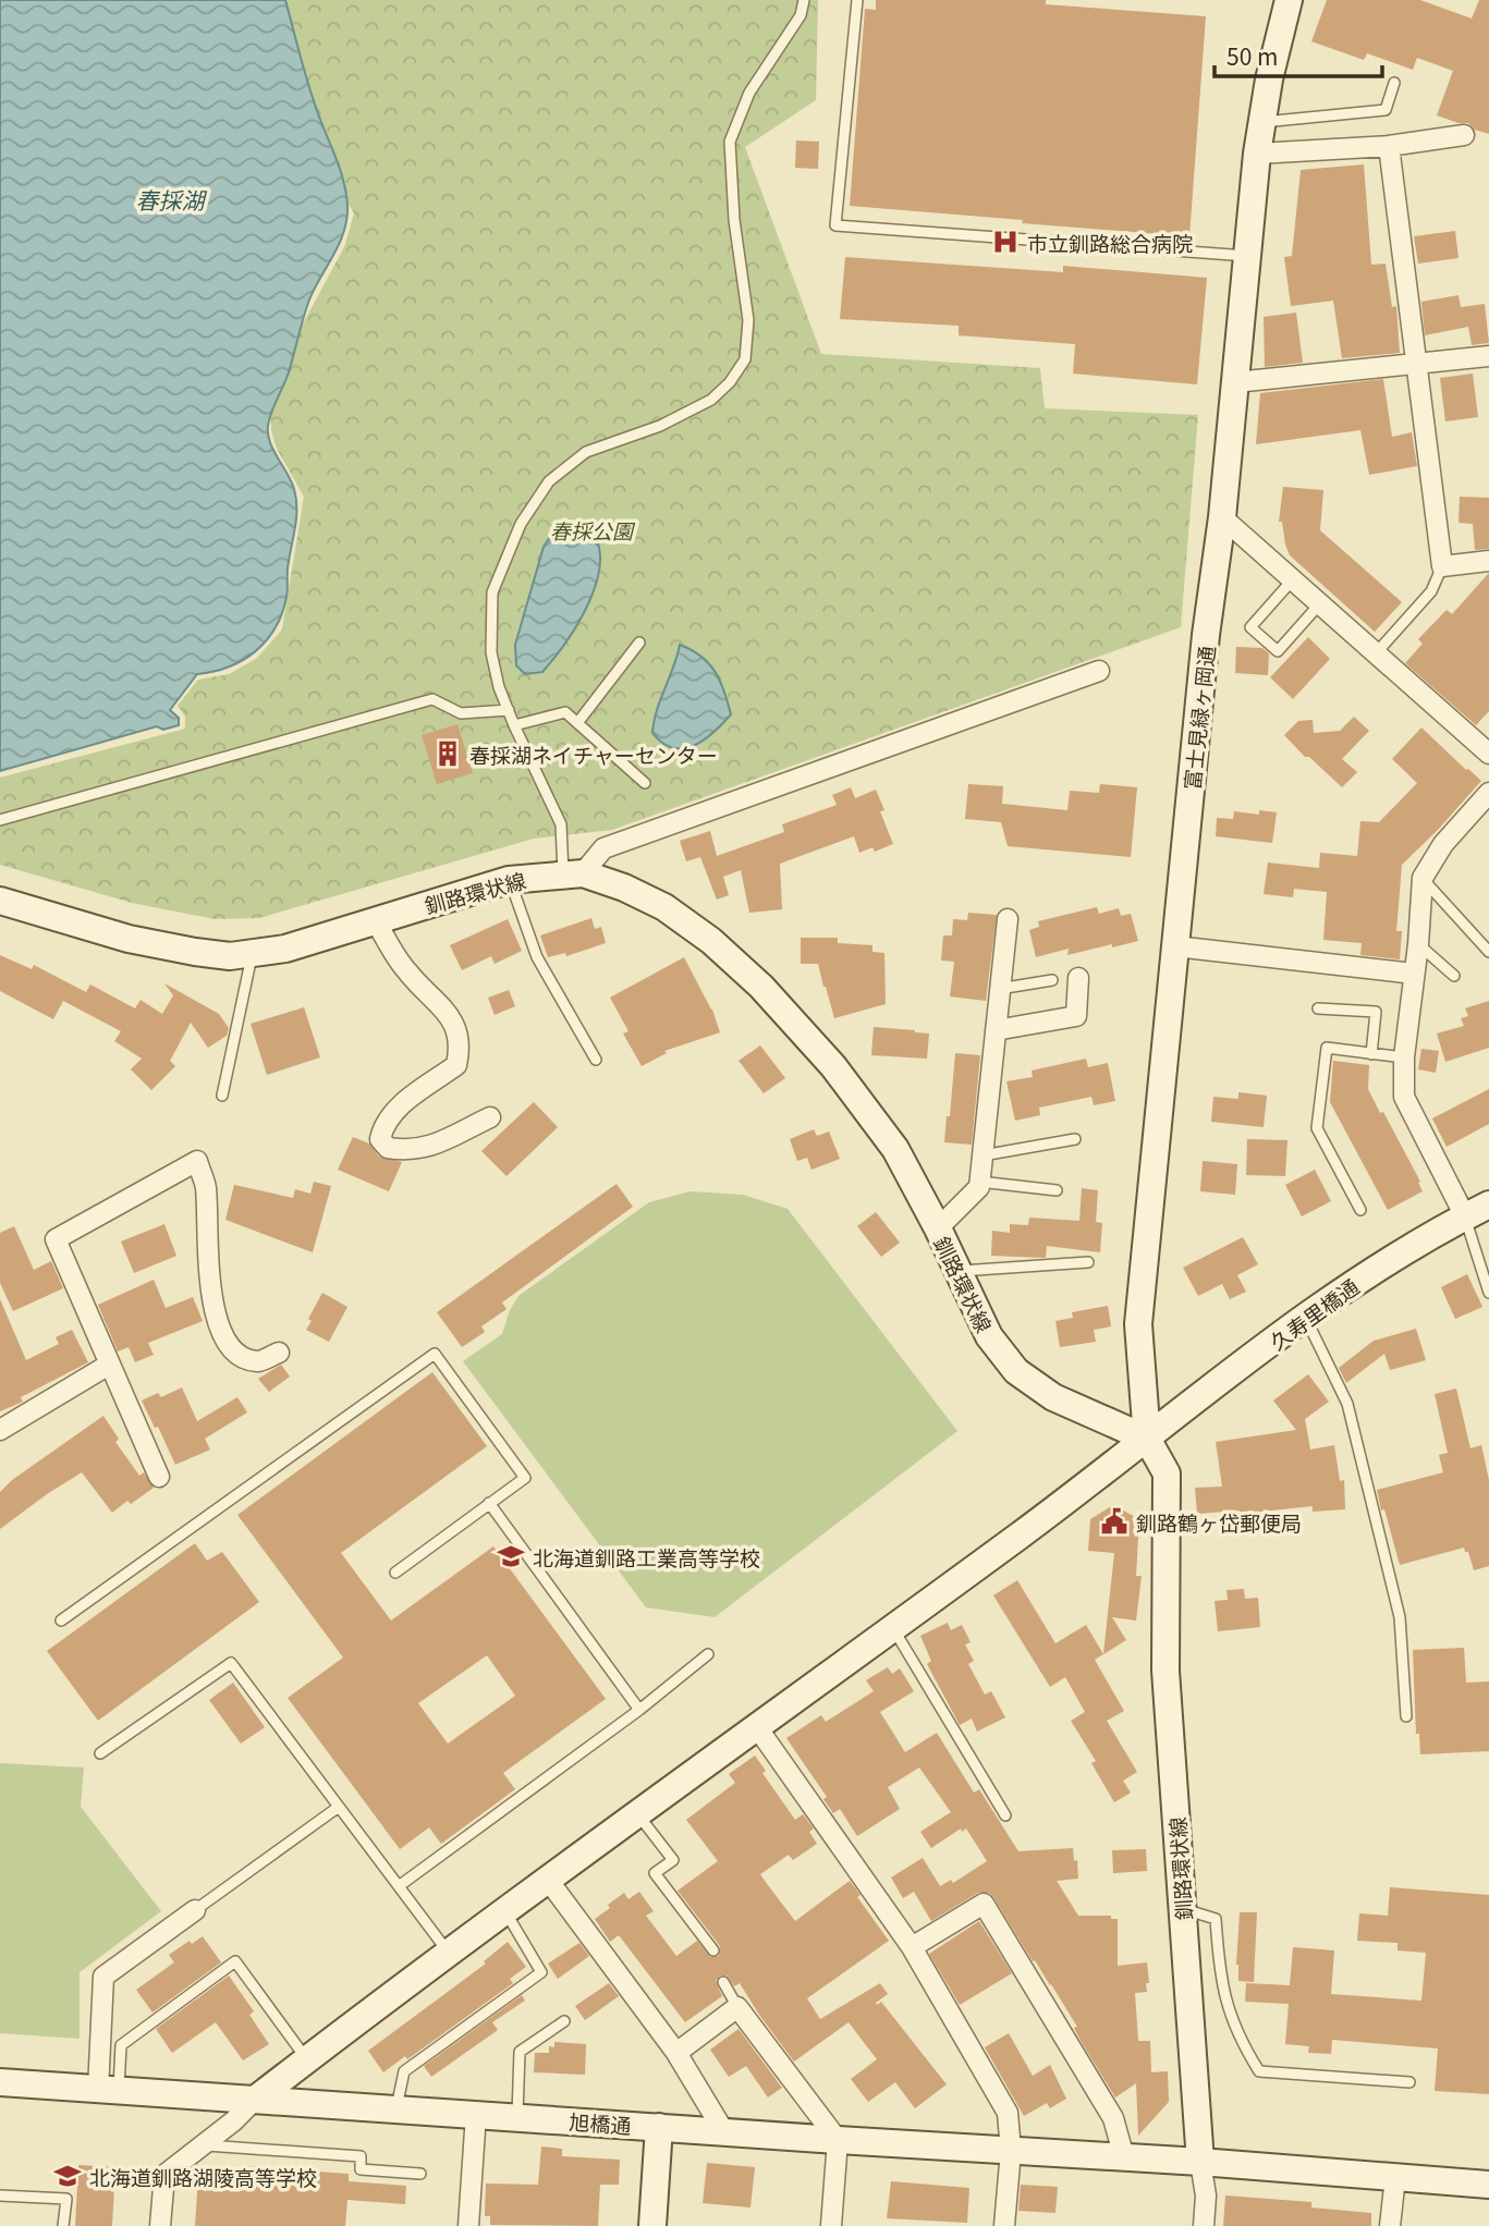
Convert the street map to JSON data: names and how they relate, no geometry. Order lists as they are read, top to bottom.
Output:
{
  "streets": {
    "street": [
      "富士見緑ヶ岡通",
      "釧路環状線",
      "久寿里橋通",
      "旭橋通"
    ]
  },
  "crossings": [
    ["富士見緑ヶ岡通", "釧路環状線"],
    ["富士見緑ヶ岡通", "久寿里橋通"],
    ["釧路環状線", "久寿里橋通"],
    ["釧路環状線", "旭橋通"],
    ["久寿里橋通", "旭橋通"]
  ],
  "water": ["春採湖"],
  "parks": ["春採公園"],
  "places": {
    "hospital": ["市立釧路総合病院"],
    "building": ["春採湖ネイチャーセンター"],
    "public building": ["釧路鶴ヶ岱郵便局"],
    "school or university": ["北海道釧路工業高等学校", "北海道釧路湖陵高等学校"]
  },
  "scale_bar": "50 m"
}
